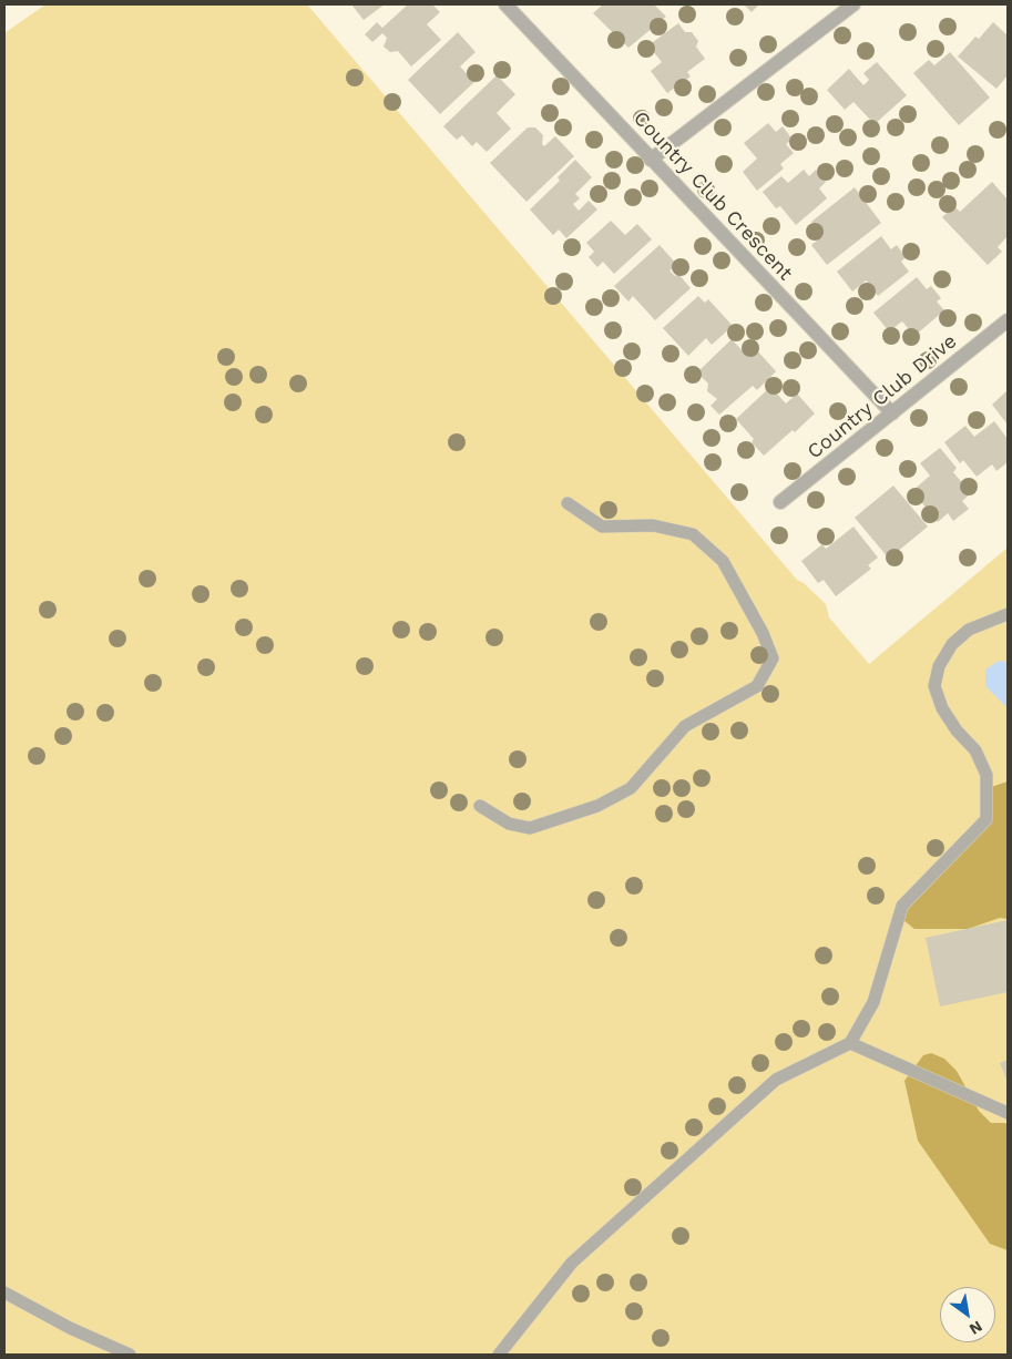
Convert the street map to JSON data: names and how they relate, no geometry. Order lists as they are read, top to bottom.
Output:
{
  "streets": {
    "street": ["Country Club Crescent", "Country Club Drive"]
  },
  "crossings": [
    ["Country Club Crescent", "Country Club Drive"]
  ],
  "north": "bottom right"
}
